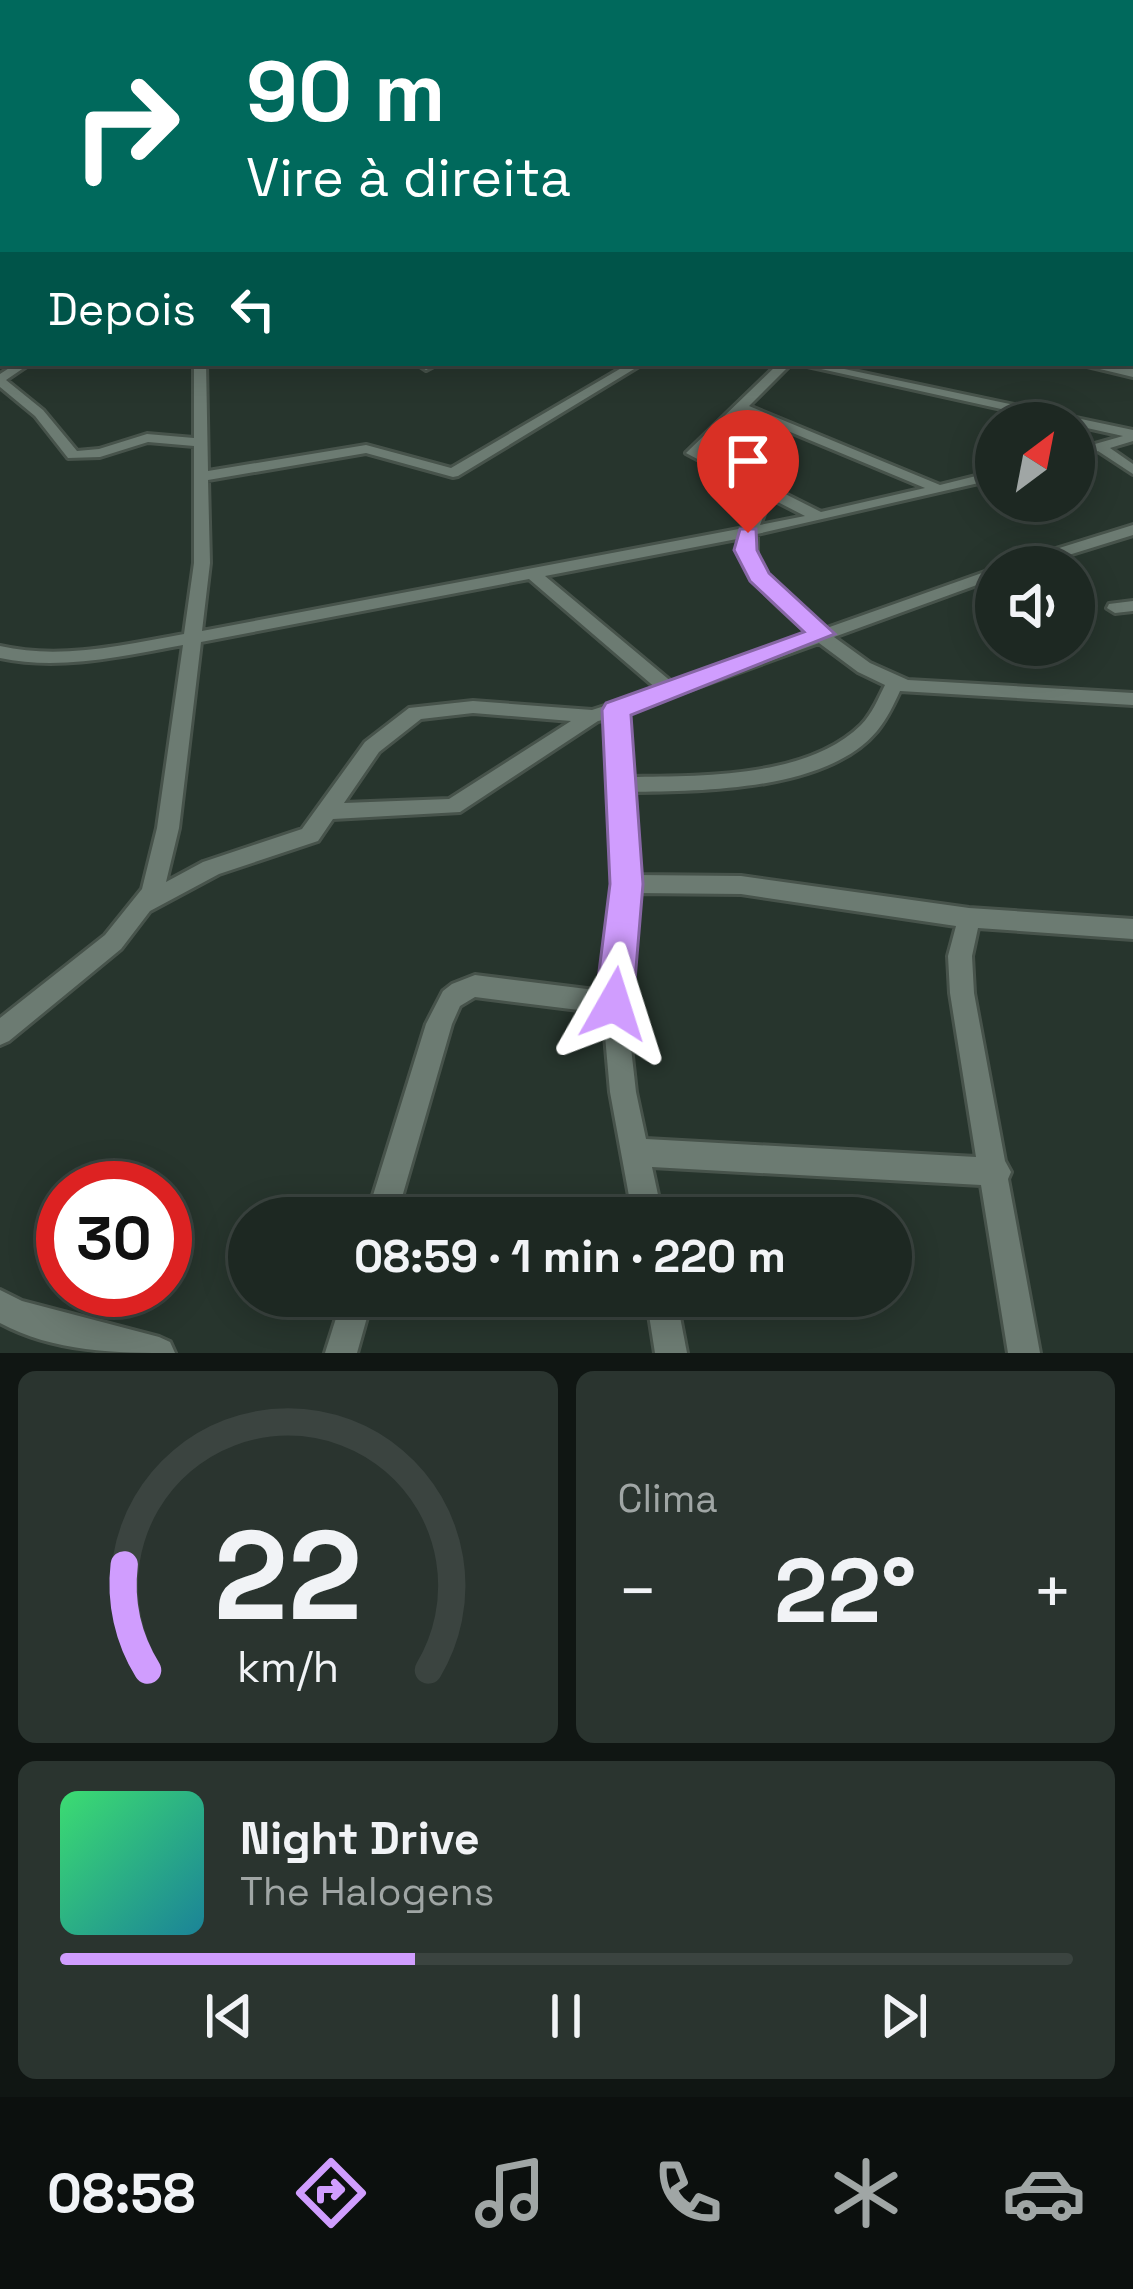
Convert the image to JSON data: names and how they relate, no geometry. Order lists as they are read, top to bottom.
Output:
{
  "north": "top right",
  "page": {
    "turn": ["90 m", "Vire à direita"],
    "then": "Depois",
    "limit": "30",
    "trip": "08:59 · 1 min · 220 m",
    "tile": "Clima",
    "heat": ["−", "22°", "+"],
    "song": ["Night Drive", "The Halogens"],
    "tabs": "08:58",
    "gauge": ["22", "km/h"]
  }
}
